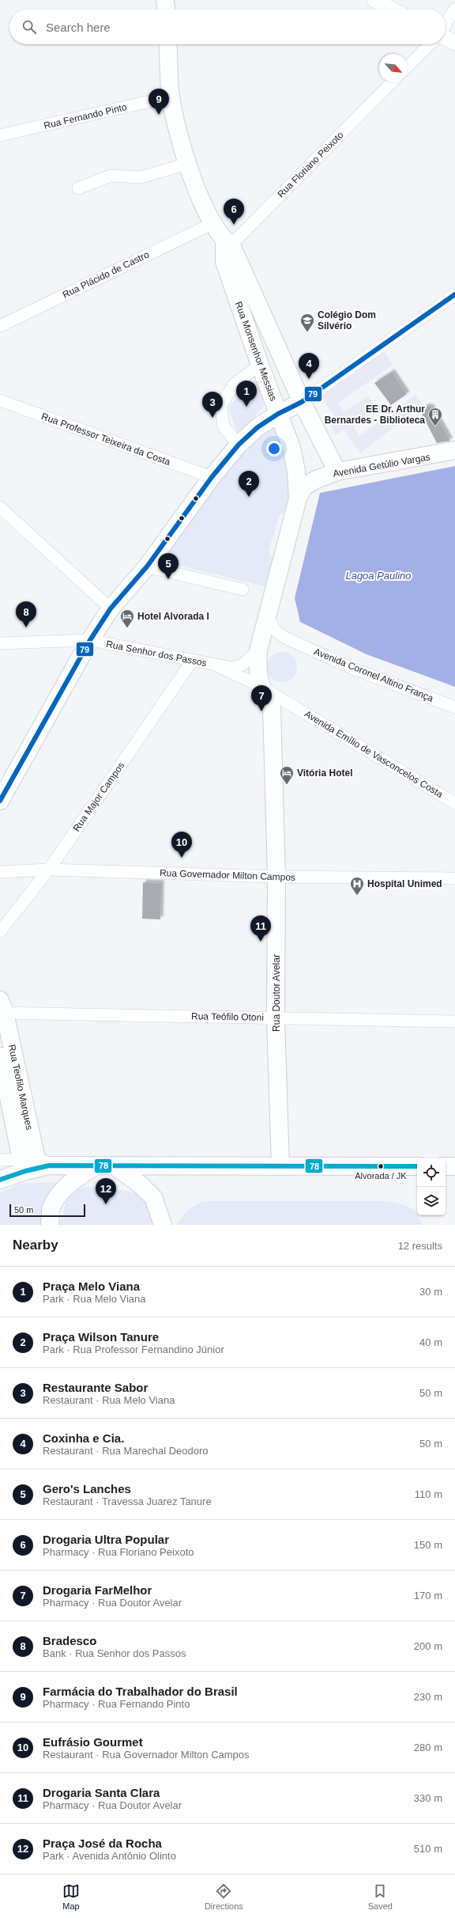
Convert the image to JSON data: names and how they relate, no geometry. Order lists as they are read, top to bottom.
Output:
{
  "streets": {
    "main road": [
      "Rua Monsenhor Messias",
      "Avenida Getúlio Vargas",
      "Rua Doutor Avelar",
      "Rua Teofilo Marques"
    ],
    "street": [
      "Rua Fernando Pinto",
      "Rua Floriano Peixoto",
      "Rua Plácido de Castro",
      "Rua Professor Teixeira da Costa",
      "Rua Senhor dos Passos",
      "Avenida Coronel Altino França",
      "Avenida Emílio de Vasconcelos Costa",
      "Rua Major Campos",
      "Rua Governador Milton Campos",
      "Rua Teófilo Otoni"
    ]
  },
  "crossings": [
    ["Rua Fernando Pinto", "Rua Monsenhor Messias"],
    ["Rua Floriano Peixoto", "Rua Monsenhor Messias"],
    ["Rua Plácido de Castro", "Rua Monsenhor Messias"],
    ["Rua Monsenhor Messias", "Avenida Getúlio Vargas"],
    ["Rua Senhor dos Passos", "Avenida Emílio de Vasconcelos Costa"],
    ["Rua Senhor dos Passos", "Rua Major Campos"],
    ["Rua Senhor dos Passos", "Rua Doutor Avelar"],
    ["Rua Major Campos", "Rua Governador Milton Campos"],
    ["Rua Governador Milton Campos", "Rua Doutor Avelar"],
    ["Rua Doutor Avelar", "Rua Teófilo Otoni"],
    ["Rua Teófilo Otoni", "Rua Teofilo Marques"]
  ],
  "water": ["Lagoa Paulino"],
  "places": {
    "school or university": ["Colégio Dom Silvério"],
    "building": ["EE Dr. Arthur Bernardes - Biblioteca"],
    "hotel": ["Hotel Alvorada I", "Vitória Hotel"],
    "hospital": ["Hospital Unimed"],
    "other": ["Alvorada / JK"]
  },
  "lines": ["transit line 79", "transit line 78"],
  "scale_bar": "50 m",
  "north": "bottom right",
  "page": {
    "search": "Search here",
    "pins": [
      "9",
      "6",
      "4",
      "1",
      "3",
      "2",
      "5",
      "8",
      "7",
      "10",
      "11",
      "12"
    ],
    "scale": "50 m",
    "heading": ["Nearby", "12 results"],
    "list": [
      {
        "mark": "1",
        "name": "Praça Melo Viana",
        "note": "Park · Rua Melo Viana",
        "value": "30 m"
      },
      {
        "mark": "2",
        "name": "Praça Wilson Tanure",
        "note": "Park · Rua Professor Fernandino Júnior",
        "value": "40 m"
      },
      {
        "mark": "3",
        "name": "Restaurante Sabor",
        "note": "Restaurant · Rua Melo Viana",
        "value": "50 m"
      },
      {
        "mark": "4",
        "name": "Coxinha e Cia.",
        "note": "Restaurant · Rua Marechal Deodoro",
        "value": "50 m"
      },
      {
        "mark": "5",
        "name": "Gero's Lanches",
        "note": "Restaurant · Travessa Juarez Tanure",
        "value": "110 m"
      },
      {
        "mark": "6",
        "name": "Drogaria Ultra Popular",
        "note": "Pharmacy · Rua Floriano Peixoto",
        "value": "150 m"
      },
      {
        "mark": "7",
        "name": "Drogaria FarMelhor",
        "note": "Pharmacy · Rua Doutor Avelar",
        "value": "170 m"
      },
      {
        "mark": "8",
        "name": "Bradesco",
        "note": "Bank · Rua Senhor dos Passos",
        "value": "200 m"
      },
      {
        "mark": "9",
        "name": "Farmácia do Trabalhador do Brasil",
        "note": "Pharmacy · Rua Fernando Pinto",
        "value": "230 m"
      },
      {
        "mark": "10",
        "name": "Eufrásio Gourmet",
        "note": "Restaurant · Rua Governador Milton Campos",
        "value": "280 m"
      },
      {
        "mark": "11",
        "name": "Drogaria Santa Clara",
        "note": "Pharmacy · Rua Doutor Avelar",
        "value": "330 m"
      },
      {
        "mark": "12",
        "name": "Praça José da Rocha",
        "note": "Park · Avenida Antônio Olinto",
        "value": "510 m"
      }
    ],
    "nav": ["Map", "Directions", "Saved"]
  }
}
